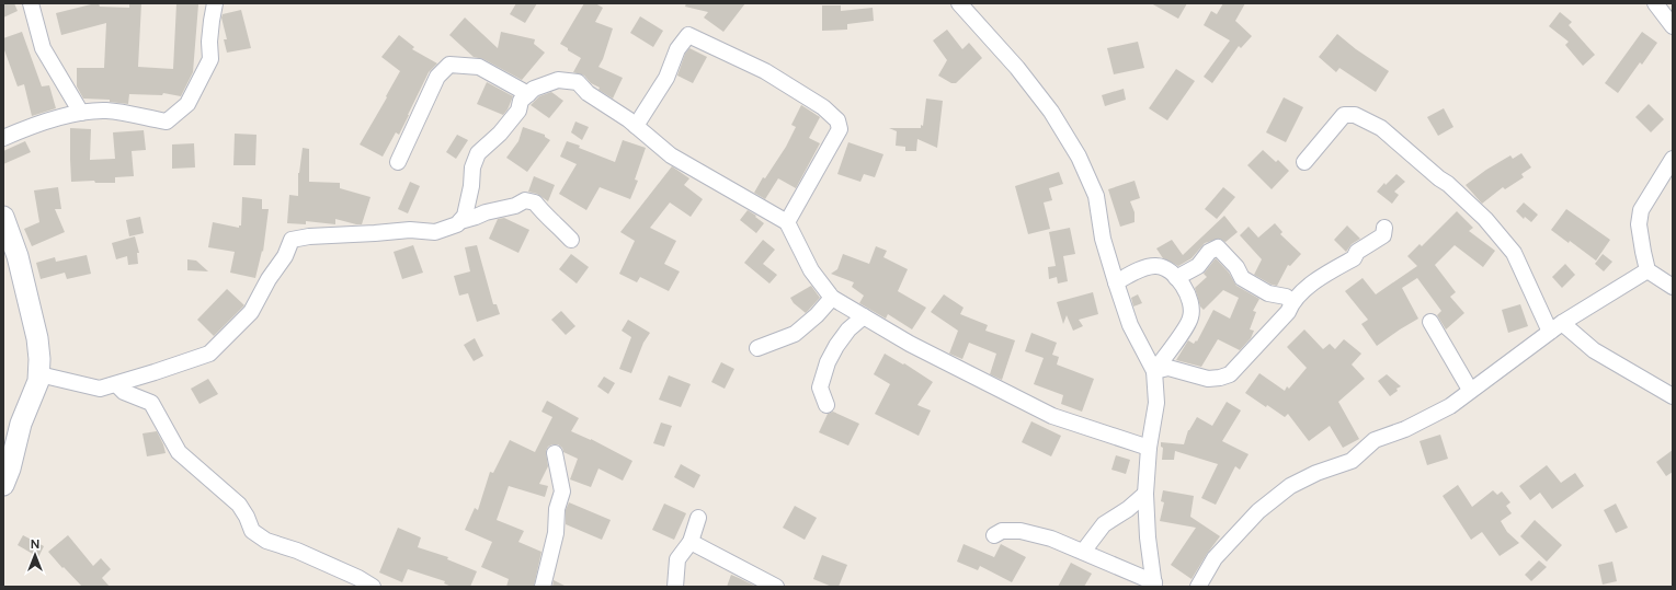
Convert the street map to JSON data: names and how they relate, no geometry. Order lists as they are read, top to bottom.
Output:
{
  "north": "top"
}
